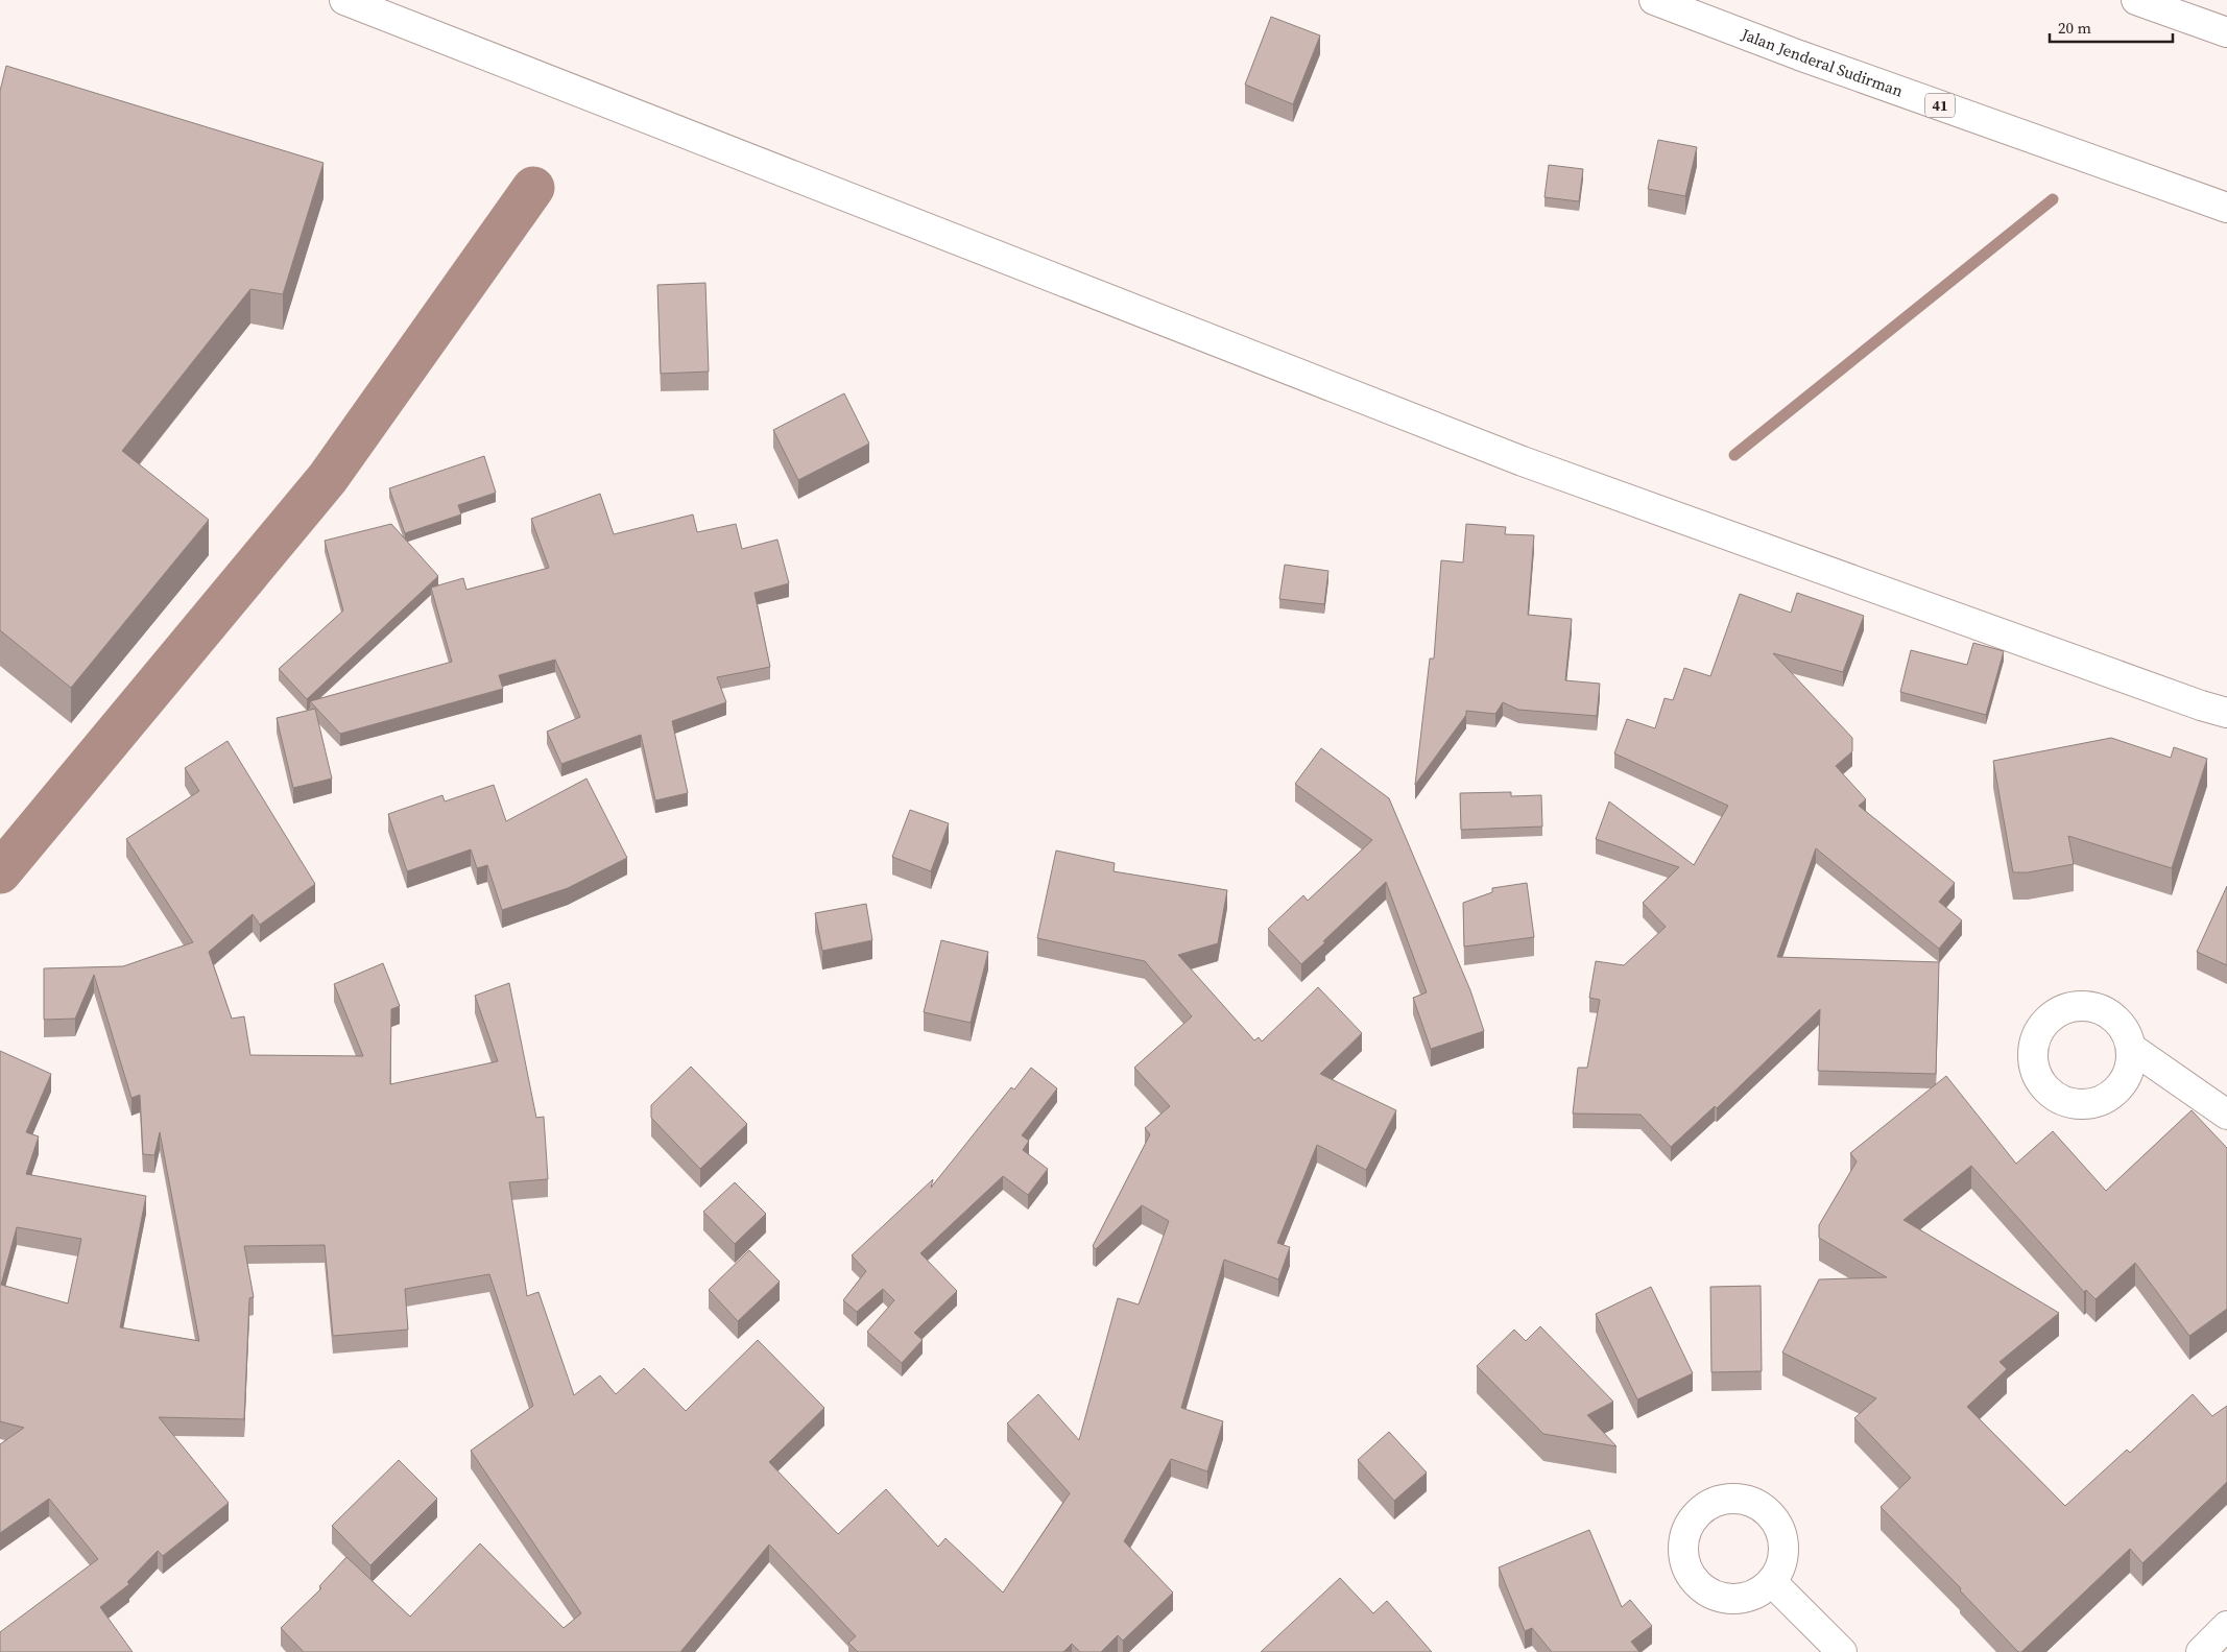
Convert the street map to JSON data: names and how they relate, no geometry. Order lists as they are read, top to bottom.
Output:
{
  "streets": {
    "main road": ["Jalan Jenderal Sudirman", "41"]
  },
  "scale_bar": "20 m"
}
